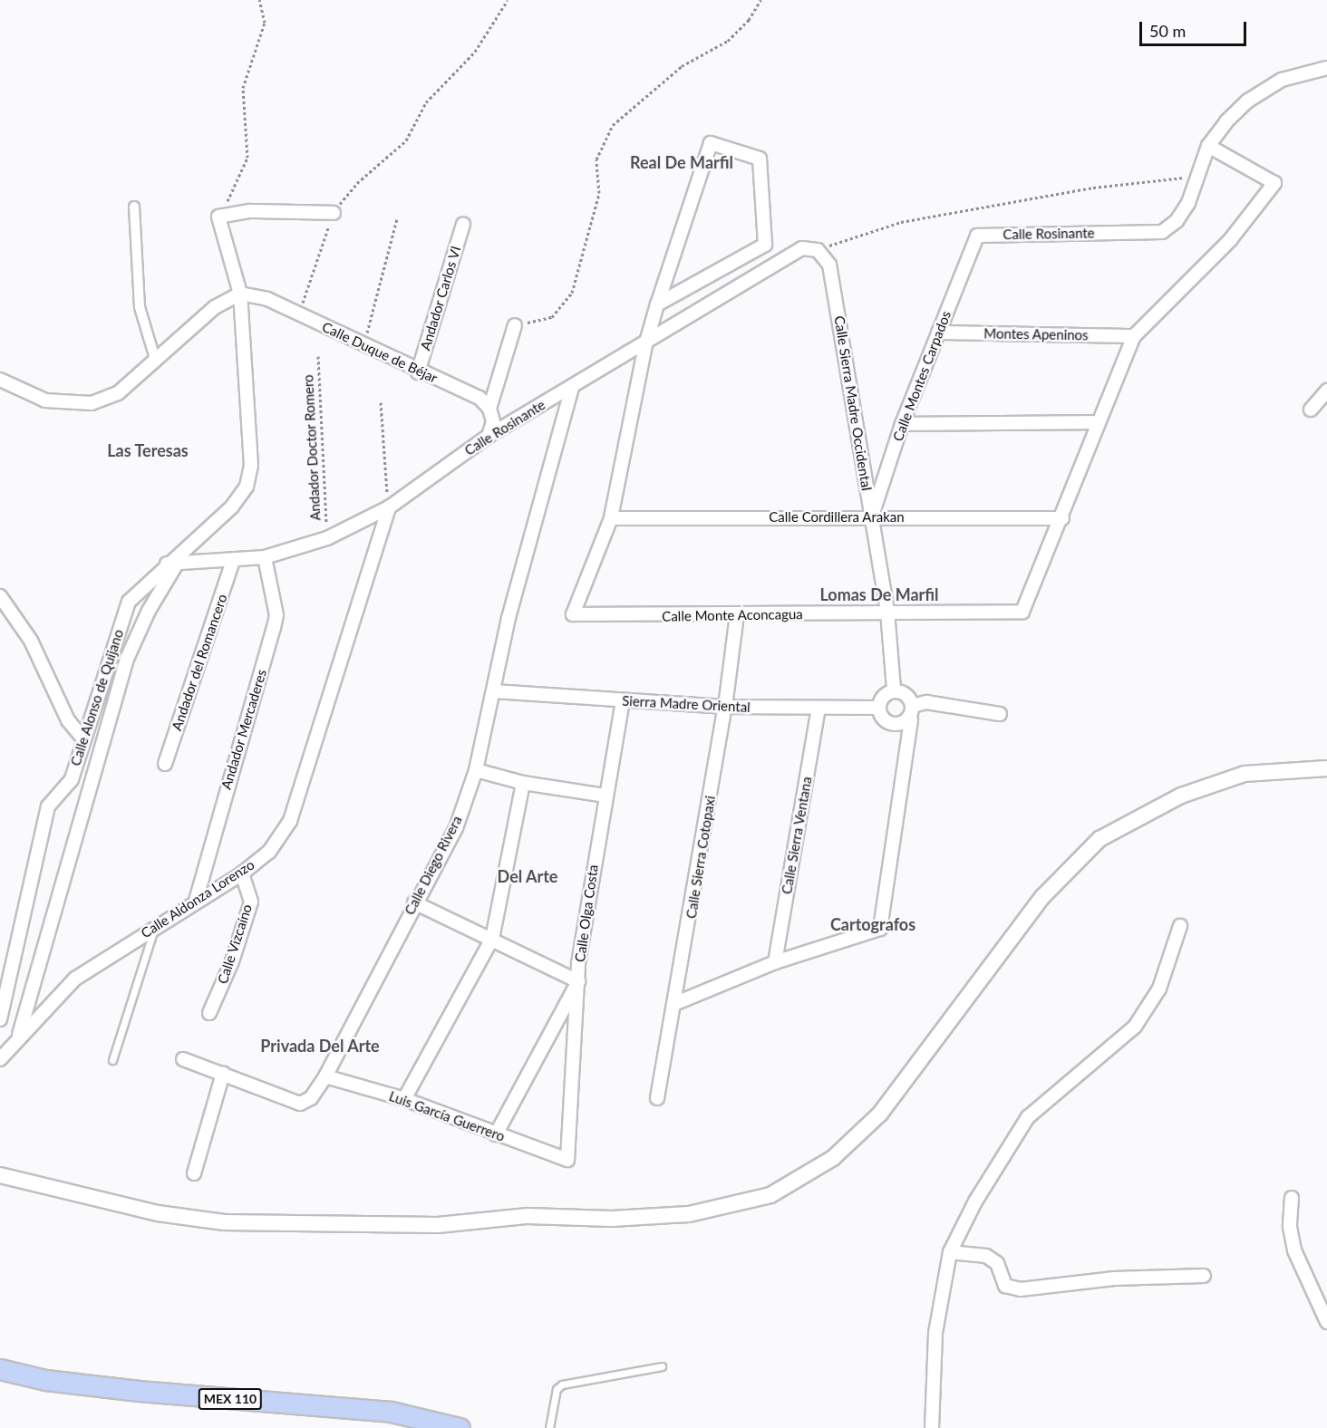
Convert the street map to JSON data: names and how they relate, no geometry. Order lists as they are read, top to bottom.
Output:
{
  "streets": {
    "main road": ["MEX 110"],
    "street": [
      "Calle Rosinante",
      "Andador Carlos VI",
      "Montes Apeninos",
      "Calle Duque de Béjar",
      "Calle Montes Carpados",
      "Calle Sierra Madre Occidental",
      "Calle Cordillera Arakan",
      "Calle Monte Aconcagua",
      "Andador del Romancero",
      "Calle Alonso de Quijano",
      "Sierra Madre Oriental",
      "Andador Mercaderes",
      "Calle Sierra Ventana",
      "Calle Sierra Cotopaxi",
      "Calle Diego Rivera",
      "Calle Aldonza Lorenzo",
      "Calle Olga Costa",
      "Calle Vizcaíno",
      "Luis García Guerrero"
    ],
    "path": ["Andador Doctor Romero"]
  },
  "crossings": [
    ["Calle Rosinante", "Calle Montes Carpados"],
    ["Calle Rosinante", "Calle Sierra Madre Occidental"],
    ["Calle Rosinante", "Andador Doctor Romero"],
    ["Calle Rosinante", "Andador del Romancero"],
    ["Calle Rosinante", "Calle Alonso de Quijano"],
    ["Calle Rosinante", "Andador Mercaderes"],
    ["Calle Rosinante", "Calle Diego Rivera"],
    ["Calle Rosinante", "Calle Aldonza Lorenzo"],
    ["Andador Carlos VI", "Calle Duque de Béjar"],
    ["Montes Apeninos", "Calle Montes Carpados"],
    ["Calle Duque de Béjar", "Calle Alonso de Quijano"],
    ["Calle Montes Carpados", "Calle Sierra Madre Occidental"],
    ["Calle Montes Carpados", "Calle Cordillera Arakan"],
    ["Calle Sierra Madre Occidental", "Calle Cordillera Arakan"],
    ["Calle Sierra Madre Occidental", "Calle Monte Aconcagua"],
    ["Calle Sierra Madre Occidental", "Sierra Madre Oriental"],
    ["Calle Cordillera Arakan", "Calle Monte Aconcagua"],
    ["Calle Monte Aconcagua", "Calle Sierra Cotopaxi"],
    ["Calle Alonso de Quijano", "Calle Aldonza Lorenzo"],
    ["Sierra Madre Oriental", "Calle Sierra Ventana"],
    ["Sierra Madre Oriental", "Calle Sierra Cotopaxi"],
    ["Sierra Madre Oriental", "Calle Diego Rivera"],
    ["Sierra Madre Oriental", "Calle Olga Costa"],
    ["Andador Mercaderes", "Calle Aldonza Lorenzo"],
    ["Calle Diego Rivera", "Luis García Guerrero"],
    ["Calle Aldonza Lorenzo", "Calle Vizcaíno"],
    ["Calle Olga Costa", "Luis García Guerrero"]
  ],
  "districts": [
    "Real De Marfil",
    "Las Teresas",
    "Lomas De Marfil",
    "Del Arte",
    "Cartografos",
    "Privada Del Arte"
  ],
  "scale_bar": "50 m"
}
